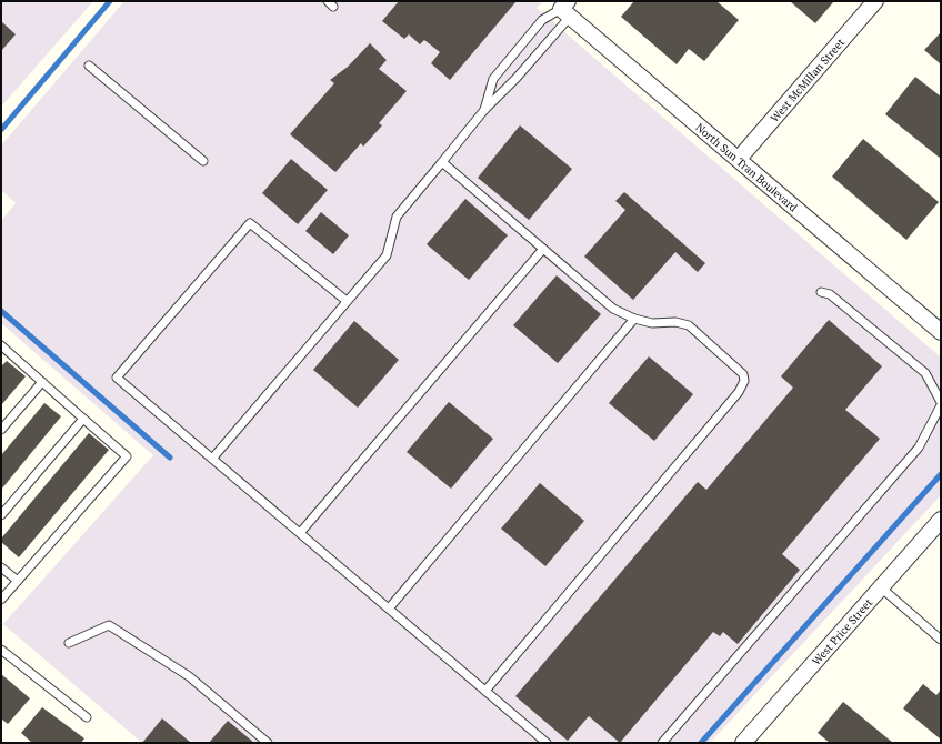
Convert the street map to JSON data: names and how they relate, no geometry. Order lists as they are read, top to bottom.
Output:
{
  "streets": {
    "street": ["West McMillan Street", "North Sun Tran Boulevard", "West Price Street"]
  },
  "crossings": [
    ["West McMillan Street", "North Sun Tran Boulevard"]
  ]
}
